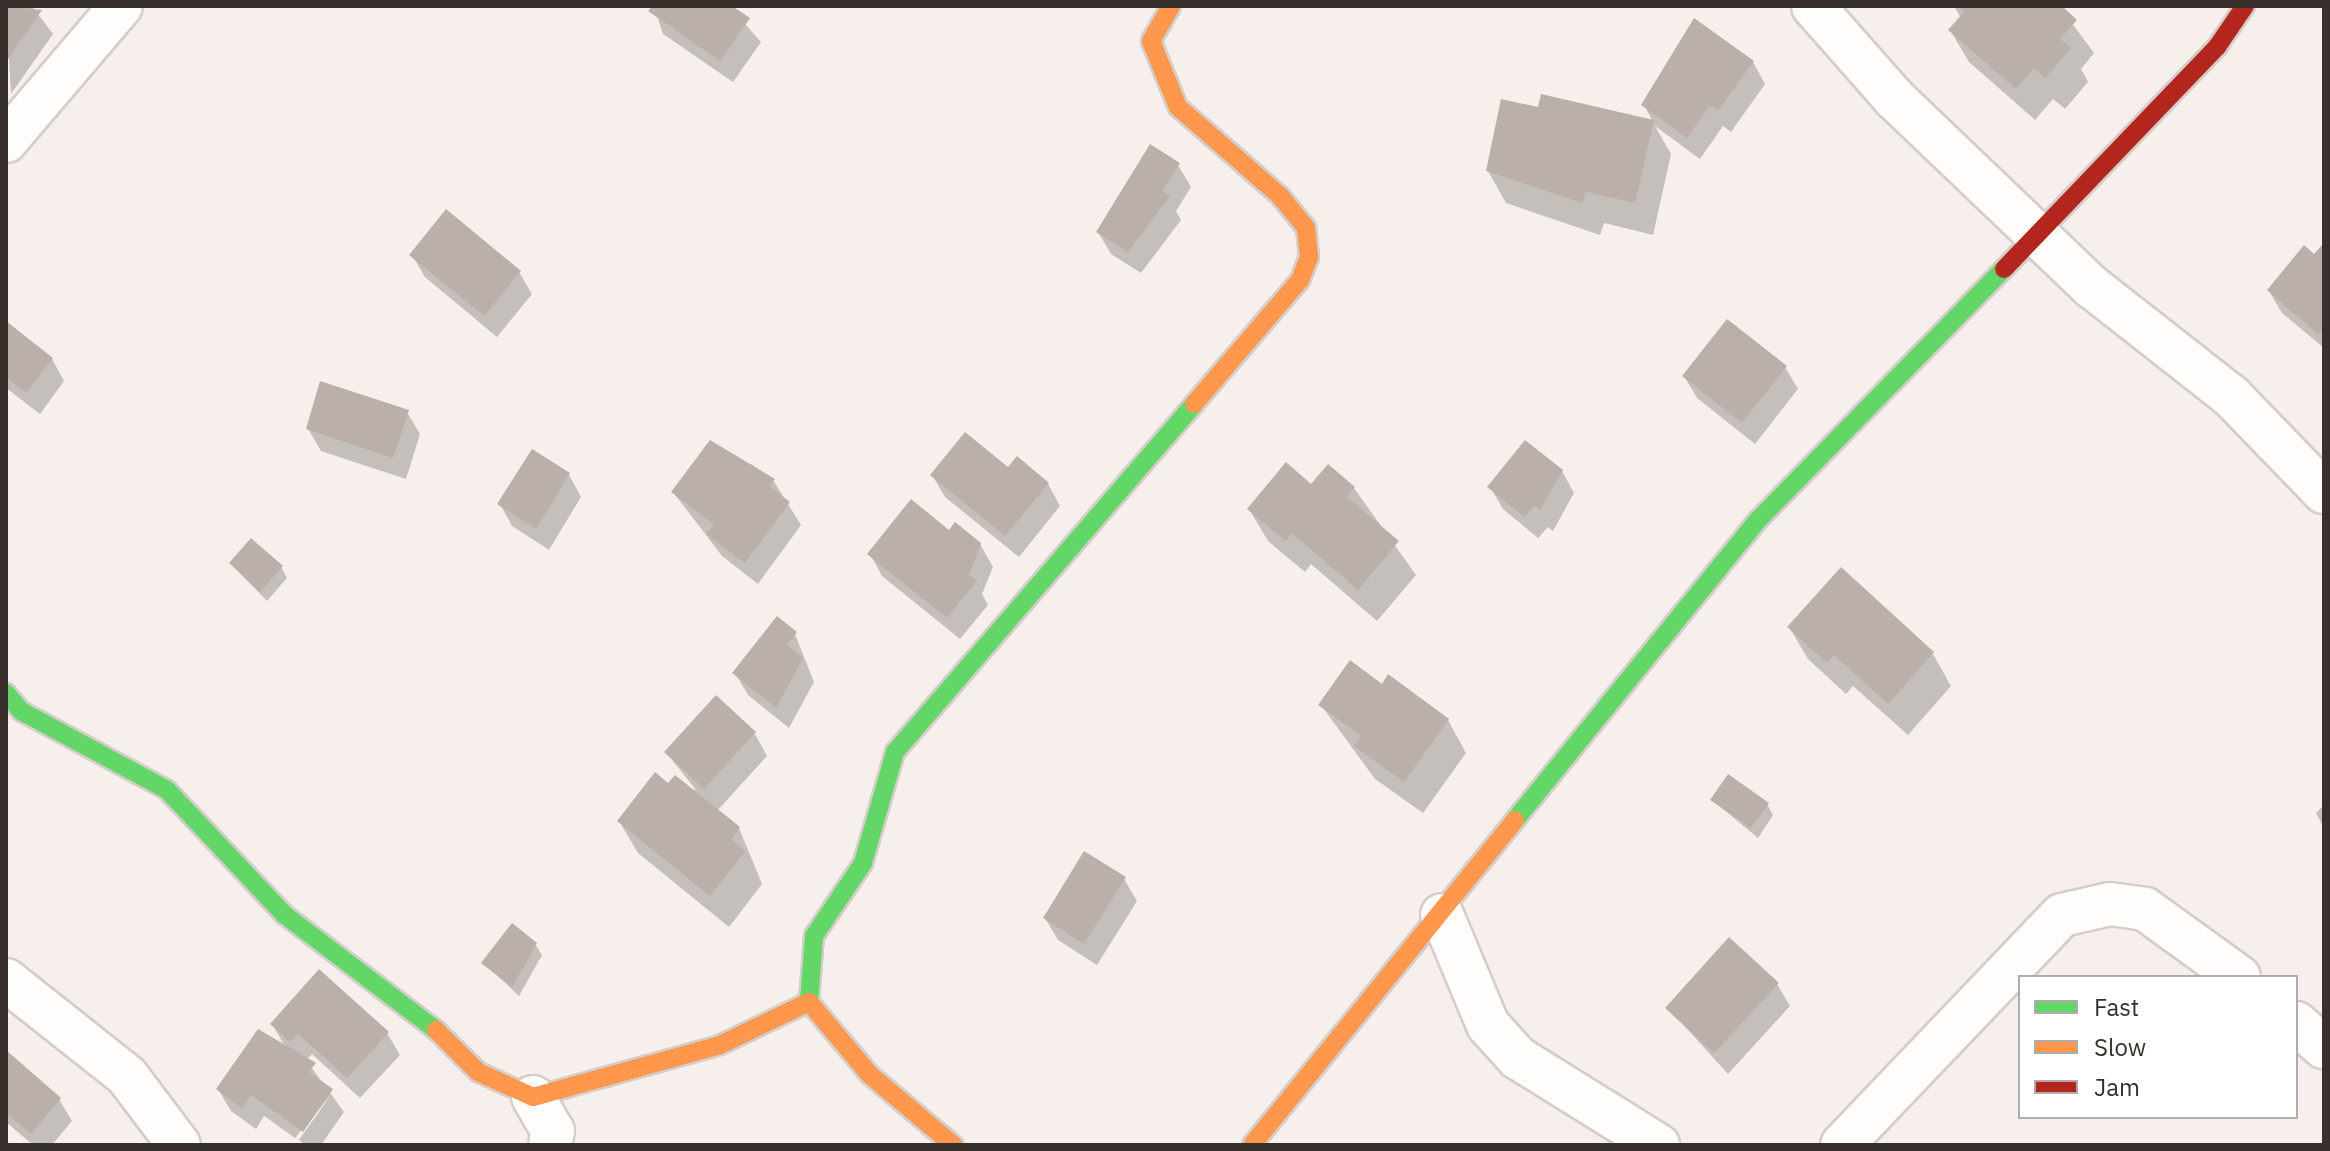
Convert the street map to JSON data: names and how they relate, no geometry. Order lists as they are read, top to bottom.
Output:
{
  "legend": ["Fast", "Slow", "Jam"]
}
